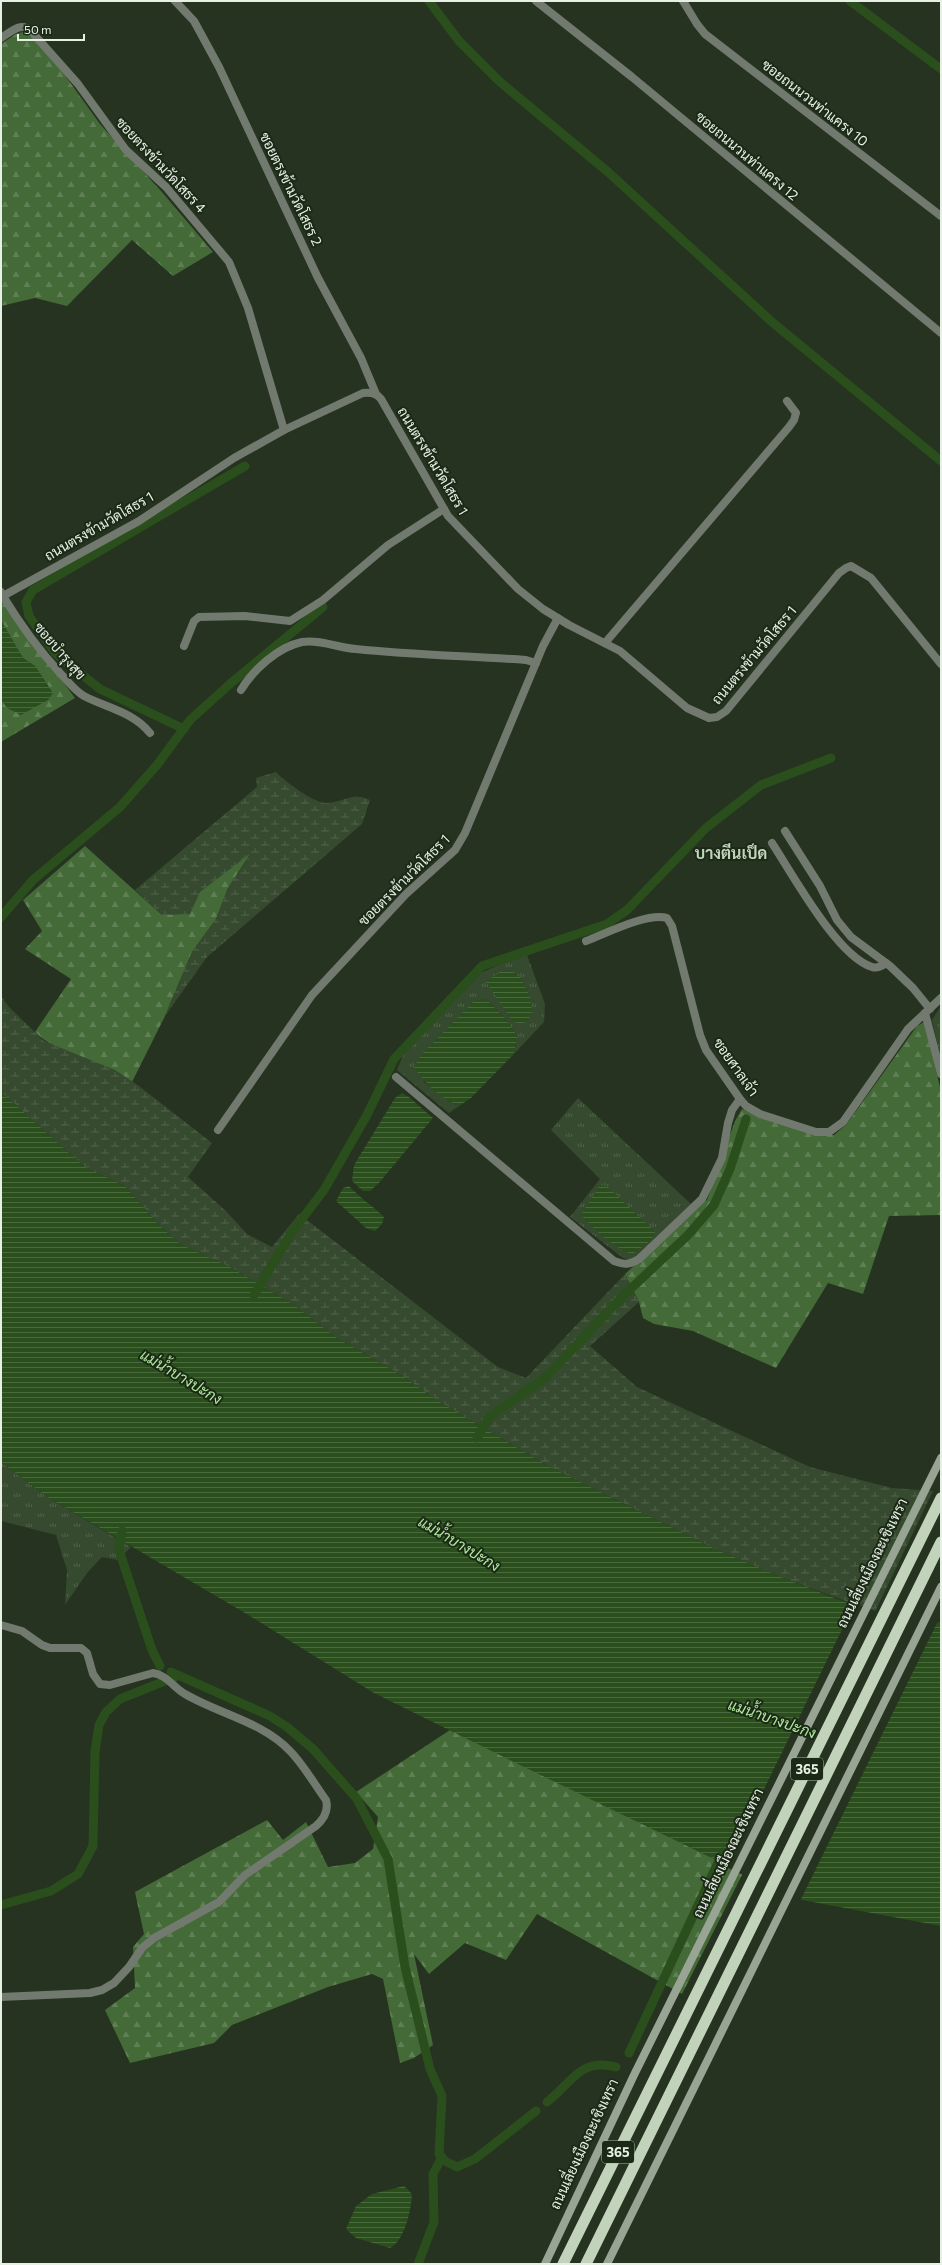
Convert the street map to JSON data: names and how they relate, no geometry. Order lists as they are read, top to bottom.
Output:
{
  "streets": {
    "highway": ["365"],
    "main road": ["ถนนเลี่ยงเมืองฉะเชิงเทรา"],
    "street": [
      "ซอยถนนวนท่าแครง 10",
      "ซอยถนนวนท่าแครง 12",
      "ซอยตรงข้ามวัดโสธร 4",
      "ซอยตรงข้ามวัดโสธร 2",
      "ถนนตรงข้ามวัดโสธร 1",
      "ซอยบำรุงสุข",
      "ซอยตรงข้ามวัดโสธร 1",
      "ซอยศาลเจ้า"
    ]
  },
  "crossings": [
    ["ซอยตรงข้ามวัดโสธร 4", "ถนนตรงข้ามวัดโสธร 1"],
    ["ซอยตรงข้ามวัดโสธร 2", "ถนนตรงข้ามวัดโสธร 1"],
    ["ถนนตรงข้ามวัดโสธร 1", "ซอยบำรุงสุข"],
    ["ถนนตรงข้ามวัดโสธร 1", "ซอยตรงข้ามวัดโสธร 1"]
  ],
  "districts": ["บางตีนเป็ด"],
  "water": ["แม่น้ำบางปะกง"],
  "scale_bar": "50 m"
}
